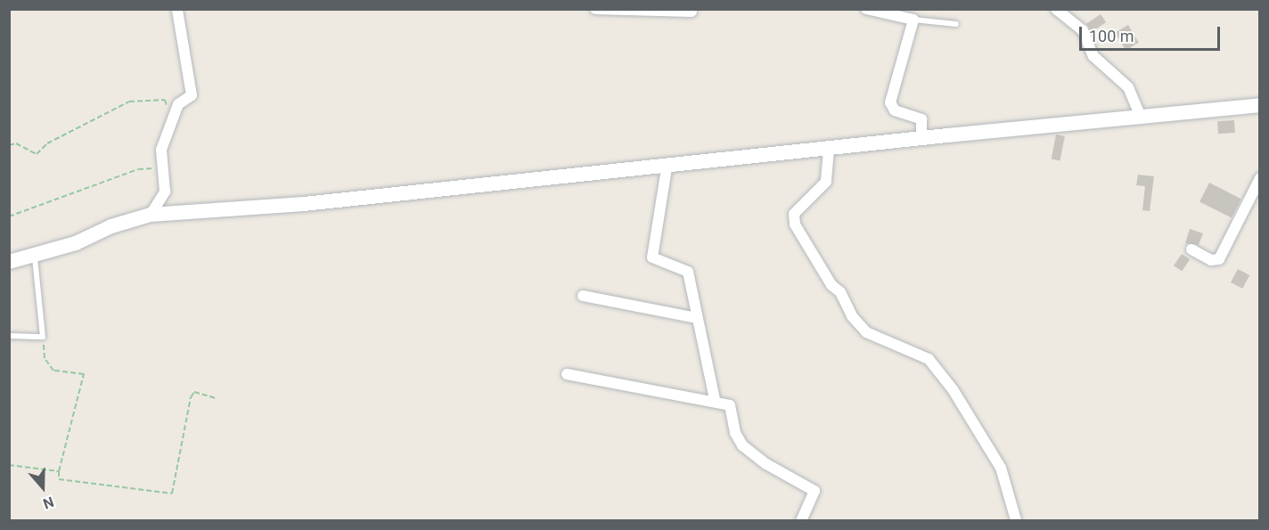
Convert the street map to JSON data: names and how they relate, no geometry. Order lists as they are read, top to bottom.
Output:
{
  "scale_bar": "100 m",
  "north": "bottom"
}
